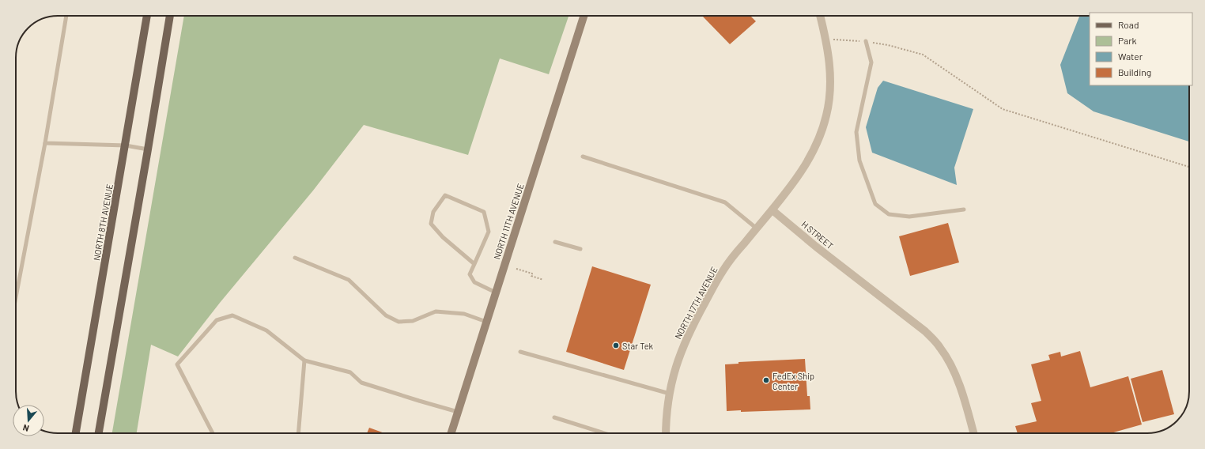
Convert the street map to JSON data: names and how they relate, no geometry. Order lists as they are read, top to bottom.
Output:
{
  "streets": {
    "main road": ["NORTH 11TH AVENUE", "NORTH 8TH AVENUE"],
    "street": ["H STREET", "NORTH 17TH AVENUE"]
  },
  "crossings": [
    ["H STREET", "NORTH 17TH AVENUE"]
  ],
  "places": ["Star Tek", "FedEx Ship Center"],
  "legend": [
    "Road",
    "Park",
    "Water",
    "Building"
  ],
  "north": "bottom"
}
